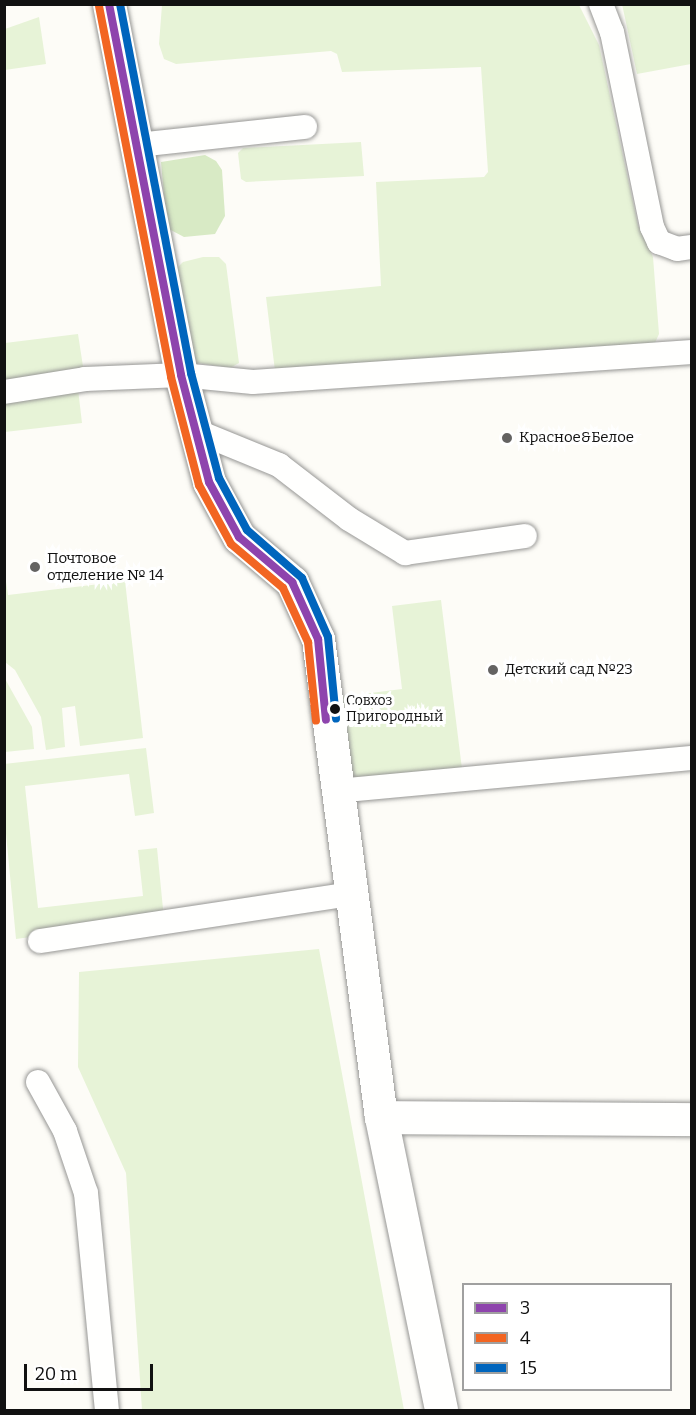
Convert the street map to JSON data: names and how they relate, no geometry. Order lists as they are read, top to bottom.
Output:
{
  "places": [
    "Красное&Белое",
    "Почтовое отделение № 14",
    "Детский сад №23",
    "Совхоз Пригородный"
  ],
  "lines": ["transit line 3", "transit line 15", "transit line 4"],
  "legend": ["3", "4", "15"],
  "scale_bar": "20 m"
}
